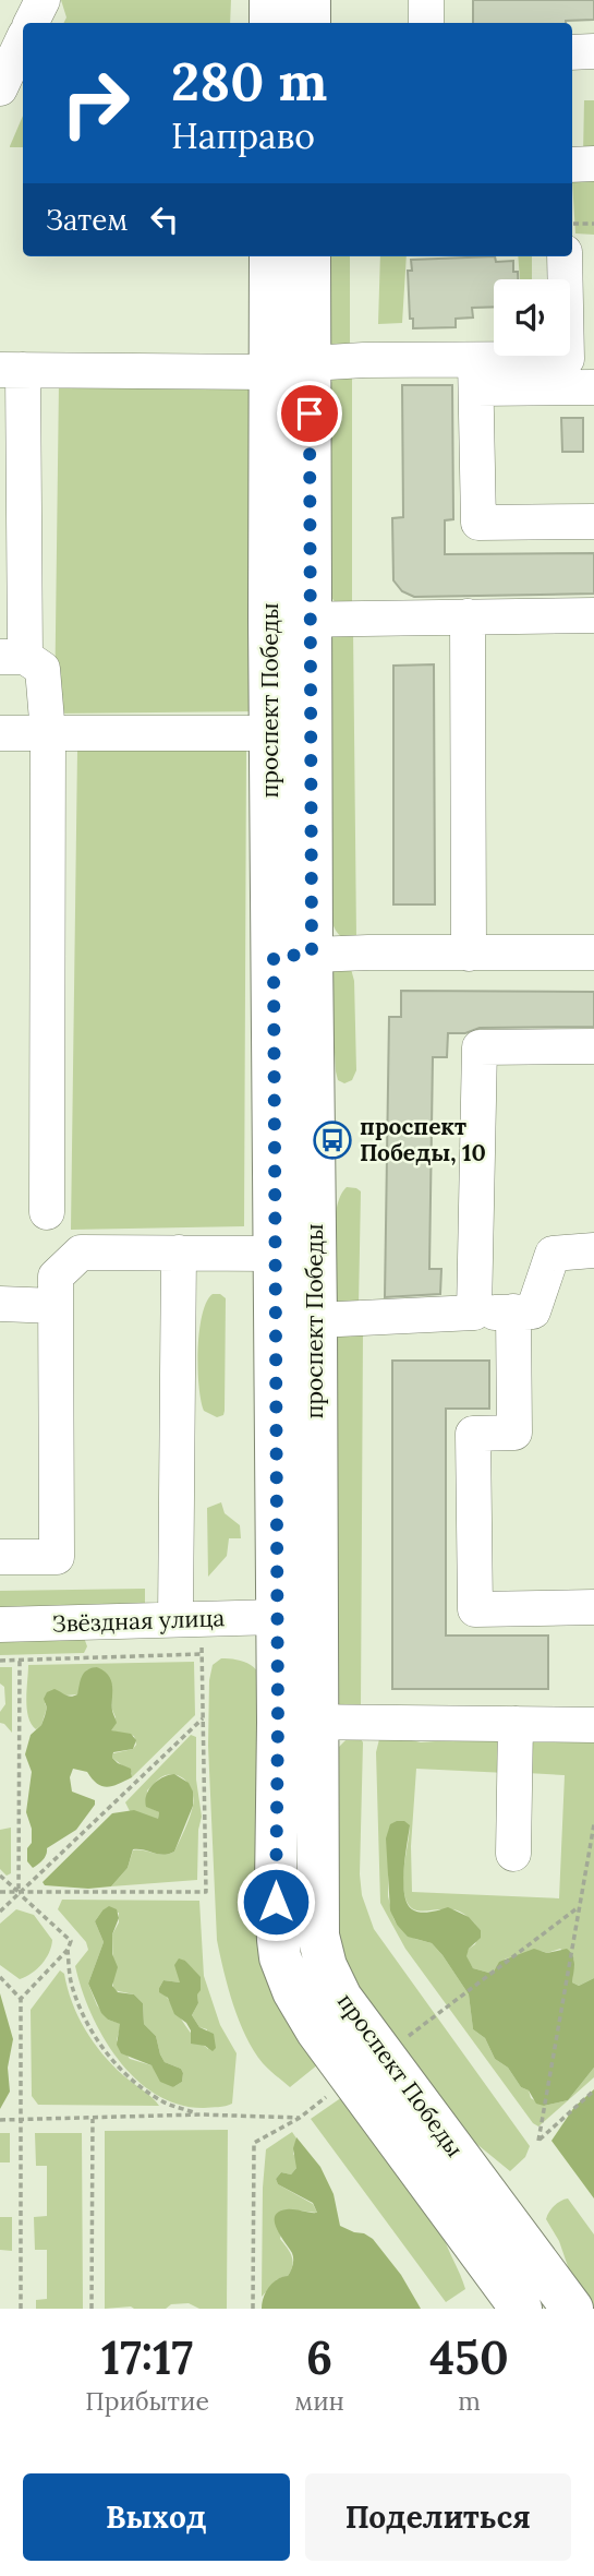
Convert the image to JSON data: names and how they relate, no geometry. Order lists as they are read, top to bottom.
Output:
{
  "streets": {
    "main road": ["проспект Победы"],
    "street": ["Звёздная улица"]
  },
  "crossings": [
    ["проспект Победы", "Звёздная улица"]
  ],
  "places": {
    "bus stop": ["проспект Победы, 10"]
  },
  "page": {
    "turn": ["280 m", "Направо"],
    "then": "Затем",
    "eta": [
      "17:17",
      "Прибытие",
      "6",
      "мин",
      "450",
      "m"
    ],
    "buttons": ["Выход", "Поделиться"]
  }
}
